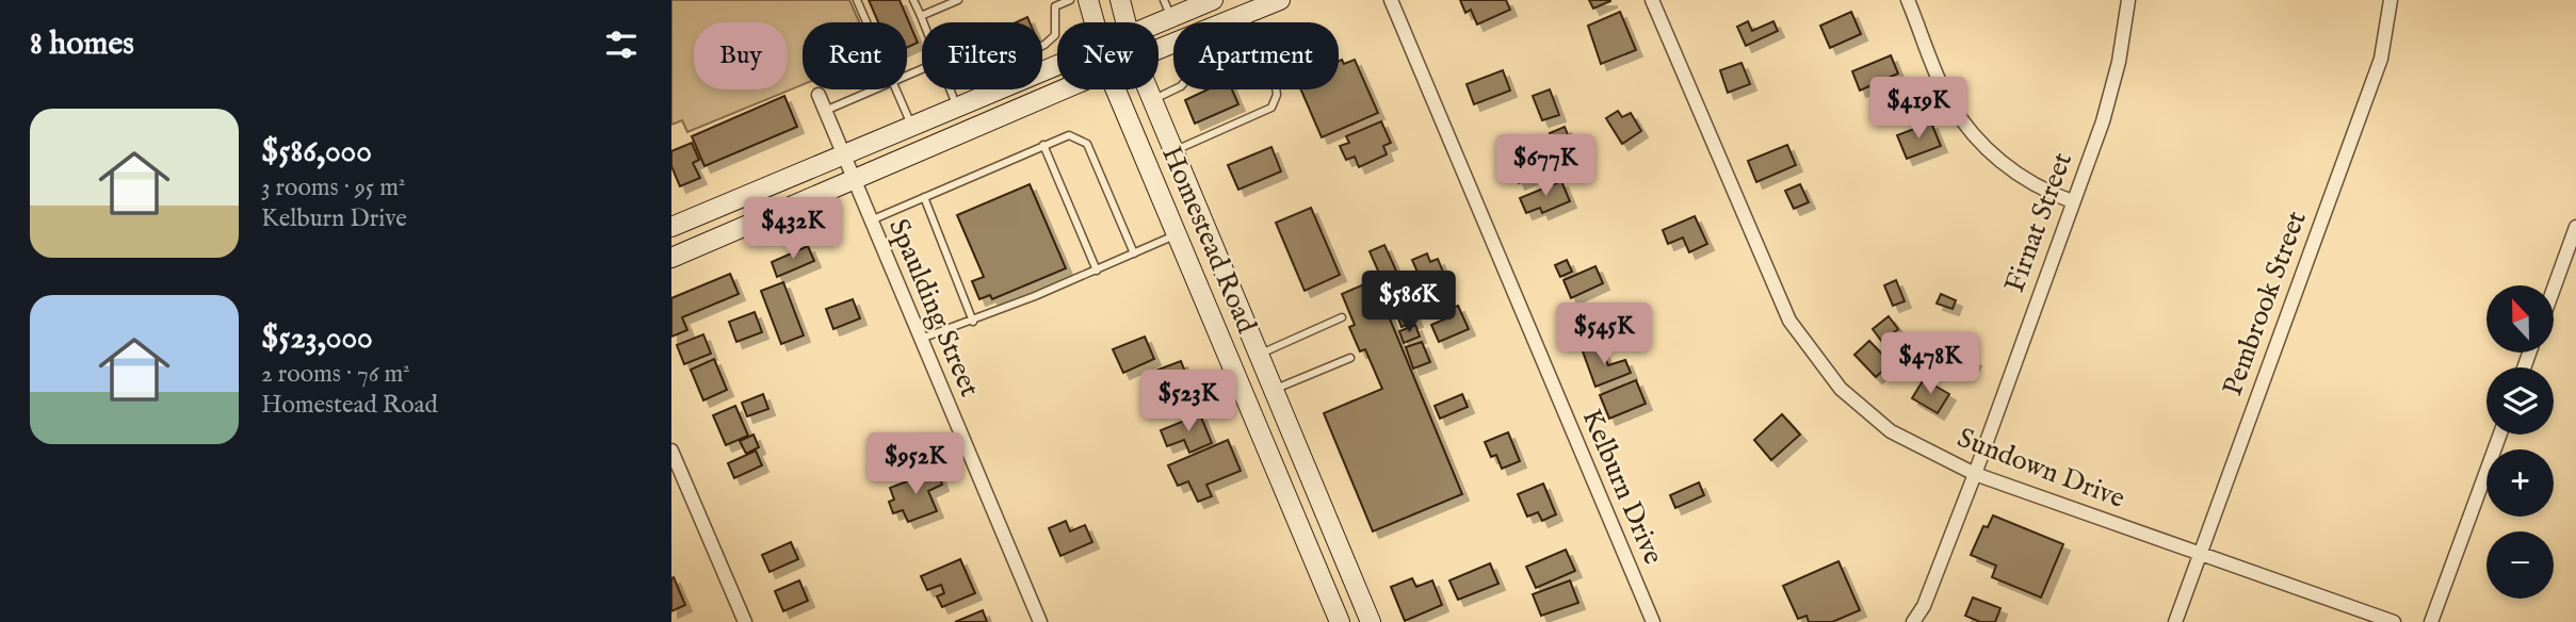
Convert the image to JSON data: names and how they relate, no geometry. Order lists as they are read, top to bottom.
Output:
{
  "streets": {
    "main road": ["Homestead Road"],
    "street": [
      "Firnat Street",
      "Pembrook Street",
      "Spaulding Street",
      "Sundown Drive",
      "Kelburn Drive"
    ]
  },
  "crossings": [
    ["Firnat Street", "Sundown Drive"],
    ["Pembrook Street", "Sundown Drive"]
  ],
  "north": "top",
  "page": {
    "heading": "8 homes",
    "chip": [
      "Buy",
      "Rent",
      "Filters",
      "New",
      "Apartment"
    ],
    "price": [
      "$419K",
      "$677K",
      "$432K",
      "$586K",
      "$545K",
      "$478K",
      "$523K",
      "$952K"
    ],
    "list": [
      {
        "name": "$586,000",
        "note": "3 rooms · 95 m² · Kelburn Drive"
      },
      {
        "name": "$523,000",
        "note": "2 rooms · 76 m² · Homestead Road"
      }
    ],
    "map_buttons": ["+", "−"]
  }
}
